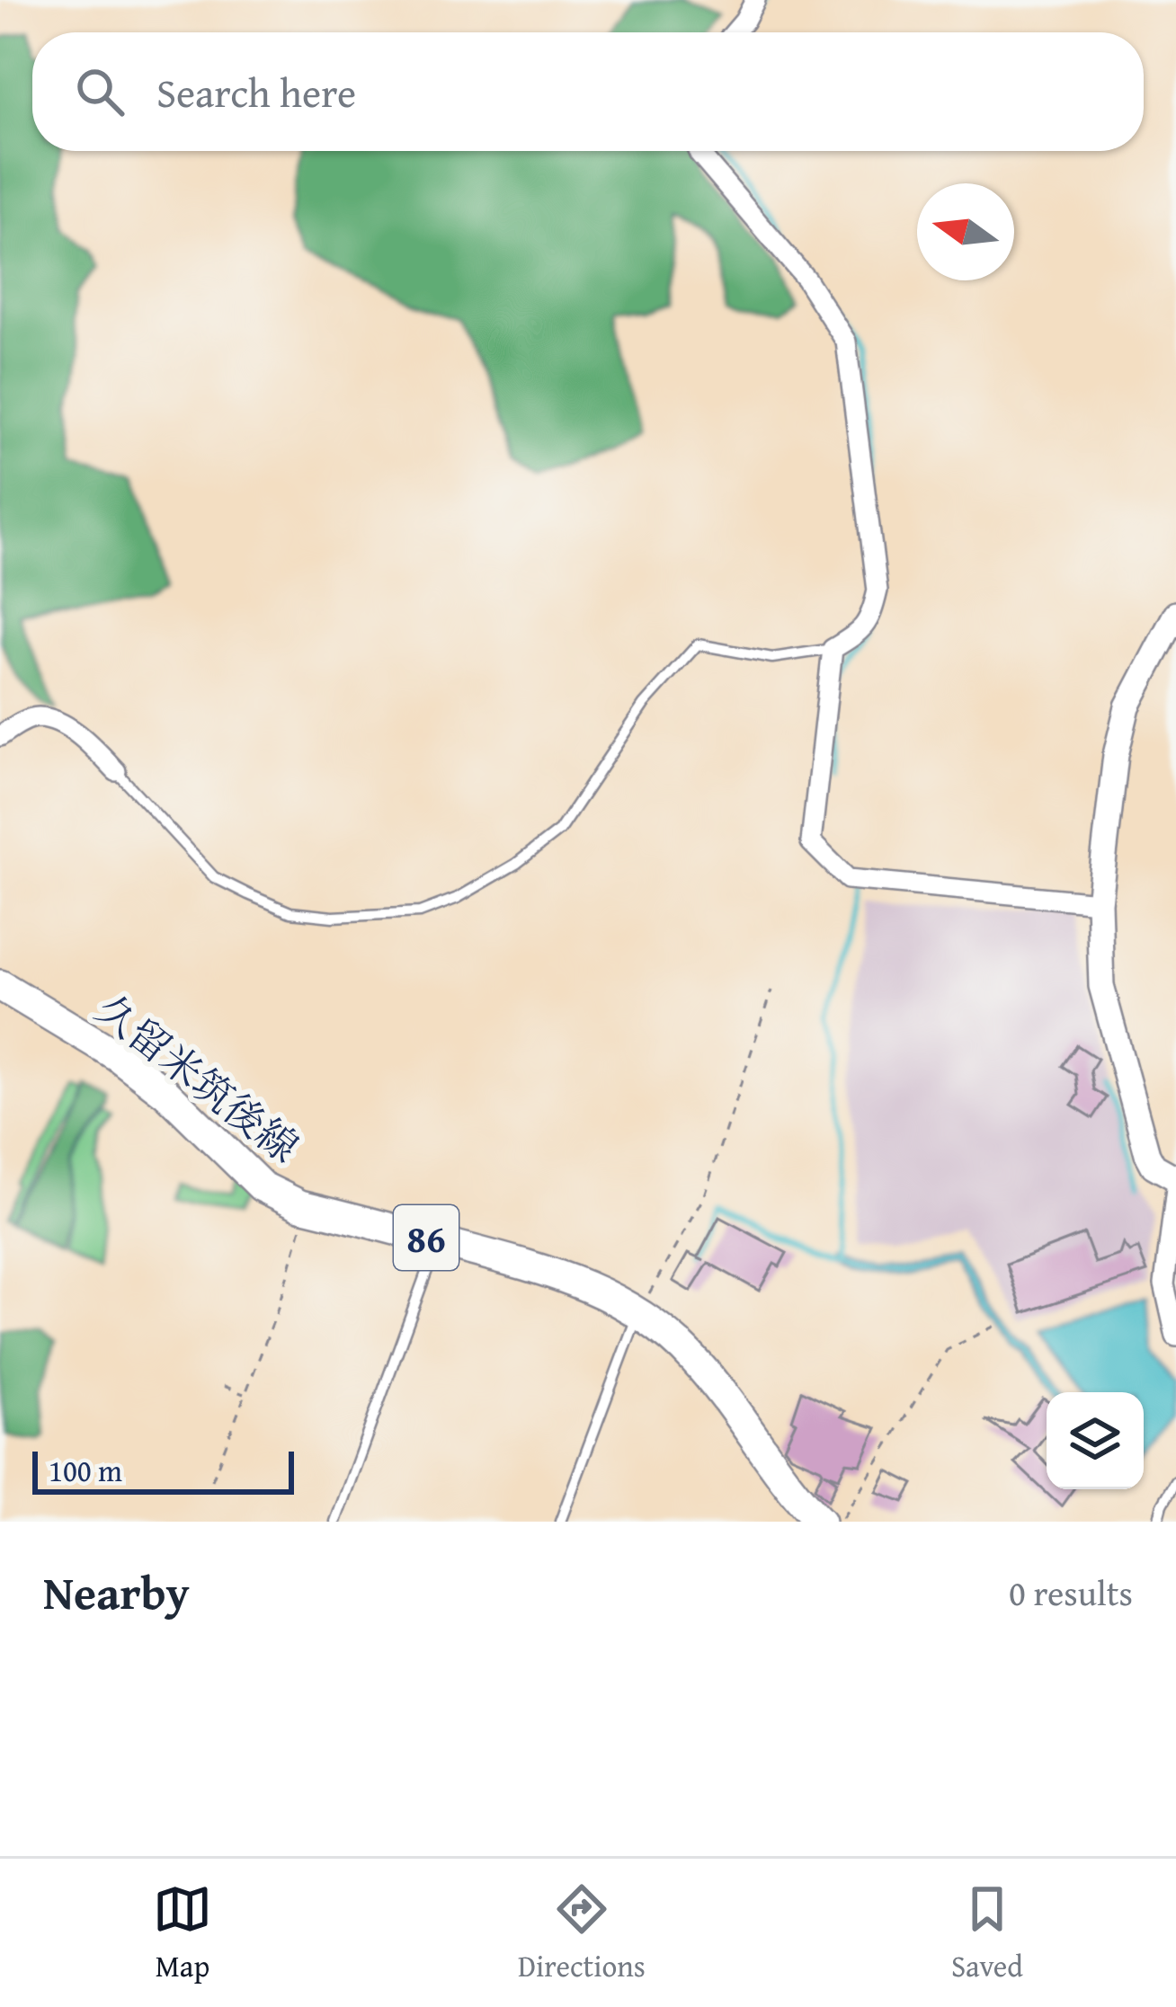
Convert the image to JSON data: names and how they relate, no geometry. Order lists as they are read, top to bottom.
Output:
{
  "streets": {
    "main road": ["久留米筑後線", "86"]
  },
  "scale_bar": "100 m",
  "north": "left",
  "page": {
    "search": "Search here",
    "scale": "100 m",
    "heading": ["Nearby", "0 results"],
    "nav": ["Map", "Directions", "Saved"]
  }
}
